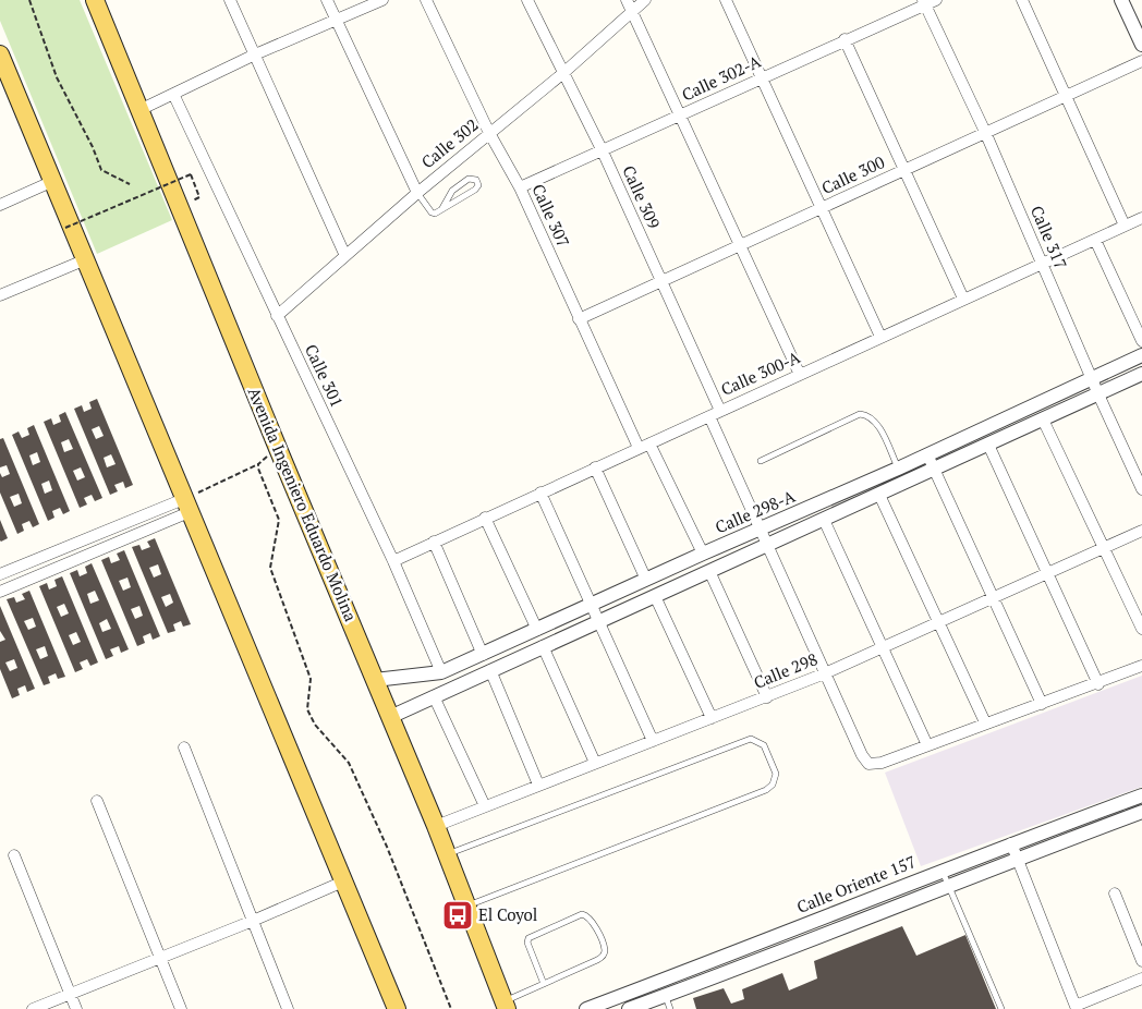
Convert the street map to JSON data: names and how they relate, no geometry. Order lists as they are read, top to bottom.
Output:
{
  "streets": {
    "main road": ["Avenida Ingeniero Eduardo Molina"],
    "street": [
      "Calle 302-A",
      "Calle 302",
      "Calle 300",
      "Calle 309",
      "Calle 307",
      "Calle 317",
      "Calle 300-A",
      "Calle 301",
      "Calle 298-A",
      "Calle 298",
      "Calle Oriente 157"
    ]
  },
  "crossings": [
    ["Calle 302-A", "Calle 309"],
    ["Calle 302-A", "Calle 307"],
    ["Calle 302-A", "Calle 317"],
    ["Calle 302", "Calle 309"],
    ["Calle 302", "Calle 307"],
    ["Calle 302", "Calle 301"],
    ["Calle 300", "Calle 309"],
    ["Calle 300", "Calle 307"],
    ["Calle 300", "Calle 317"],
    ["Calle 309", "Calle 300-A"],
    ["Calle 307", "Calle 300-A"],
    ["Calle 317", "Calle 300-A"],
    ["Calle 317", "Calle 298-A"],
    ["Calle 300-A", "Calle 301"],
    ["Calle 301", "Calle 298-A"],
    ["Avenida Ingeniero Eduardo Molina", "Calle 298-A"],
    ["Avenida Ingeniero Eduardo Molina", "Calle 298"]
  ],
  "places": {
    "bus stop": ["El Coyol"]
  }
}
